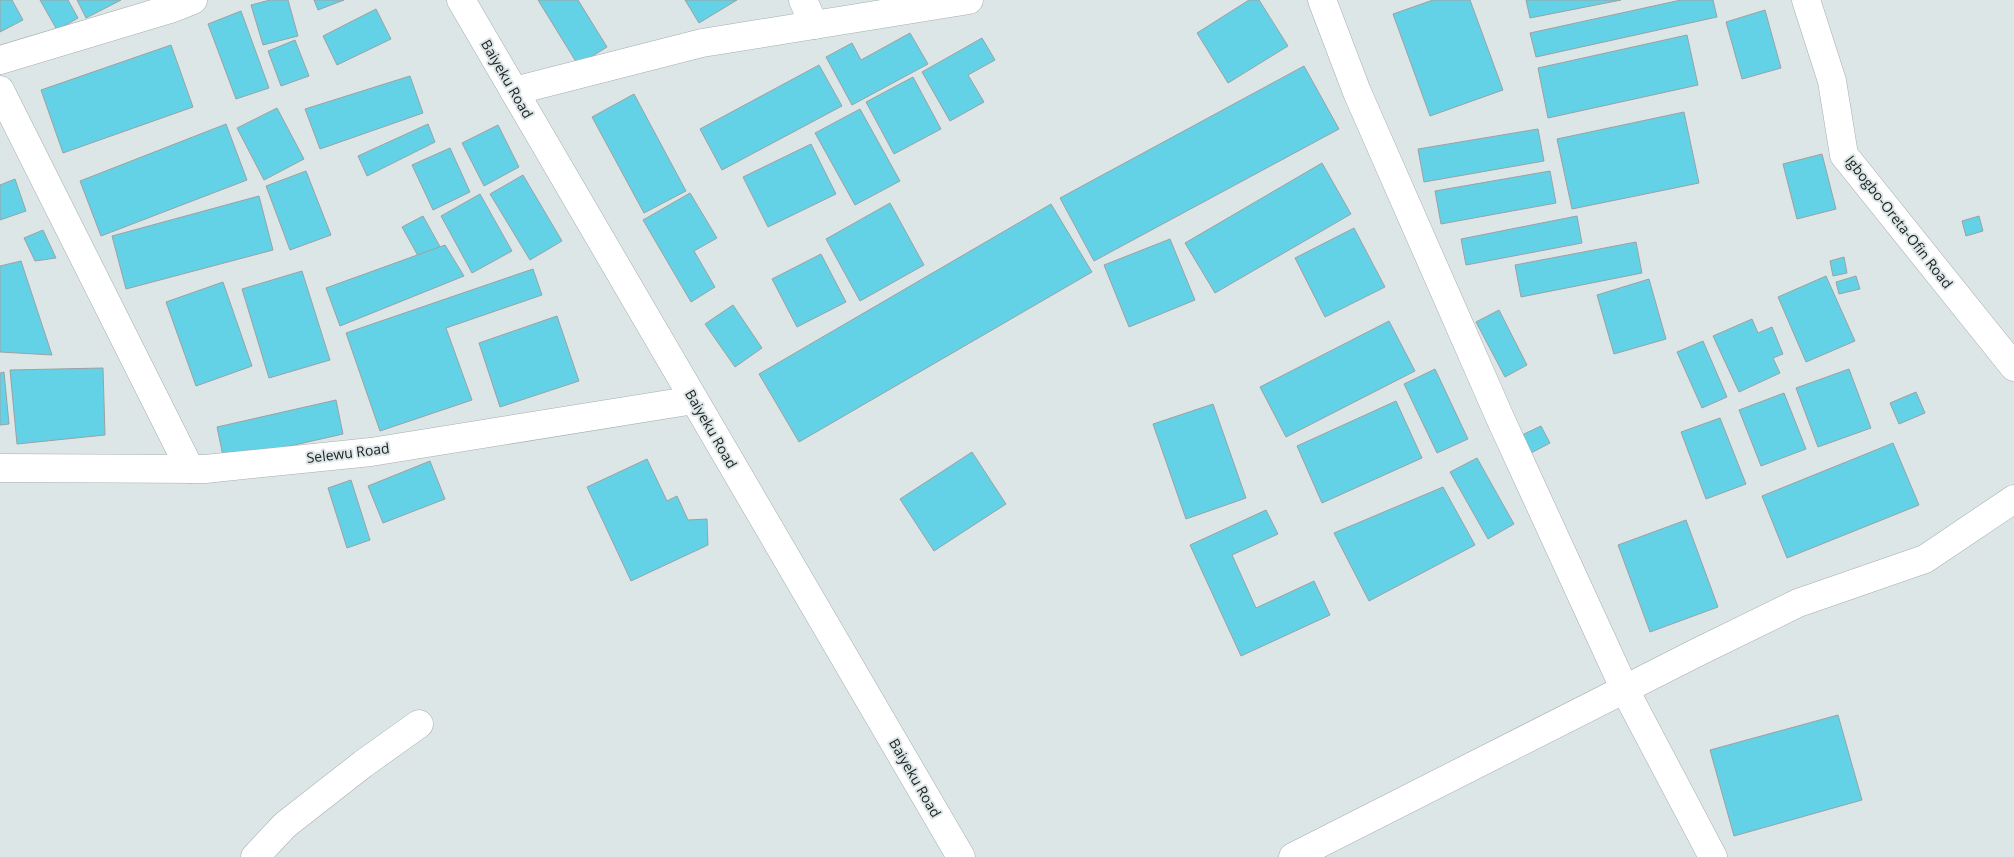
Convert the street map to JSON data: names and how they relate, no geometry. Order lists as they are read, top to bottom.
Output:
{
  "streets": {
    "street": ["Baiyeku Road", "Igbogbo-Oreta-Ofin Road", "Selewu Road"]
  },
  "crossings": [
    ["Baiyeku Road", "Selewu Road"]
  ]
}
